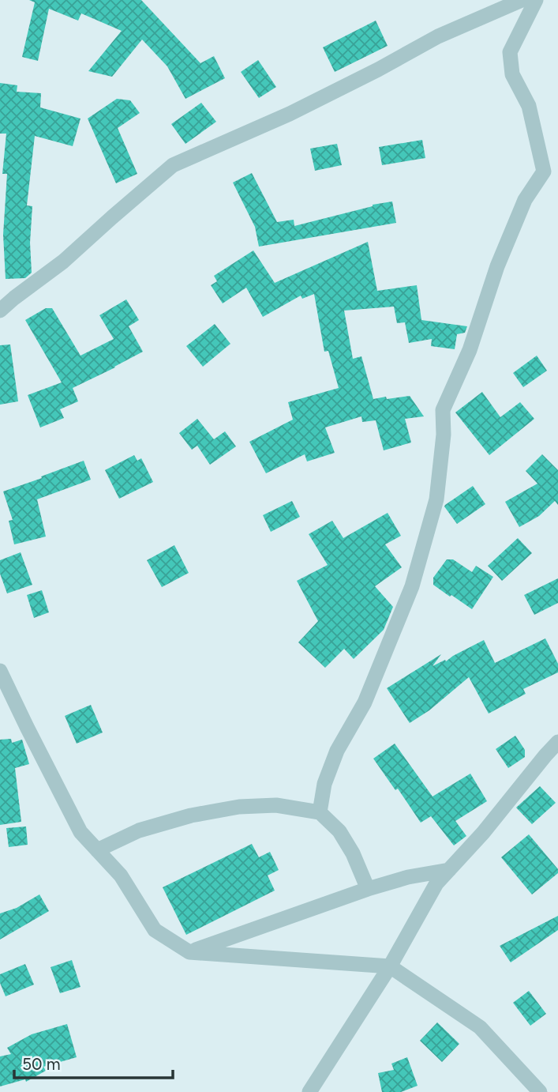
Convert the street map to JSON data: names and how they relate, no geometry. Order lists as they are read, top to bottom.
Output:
{
  "scale_bar": "50 m"
}
